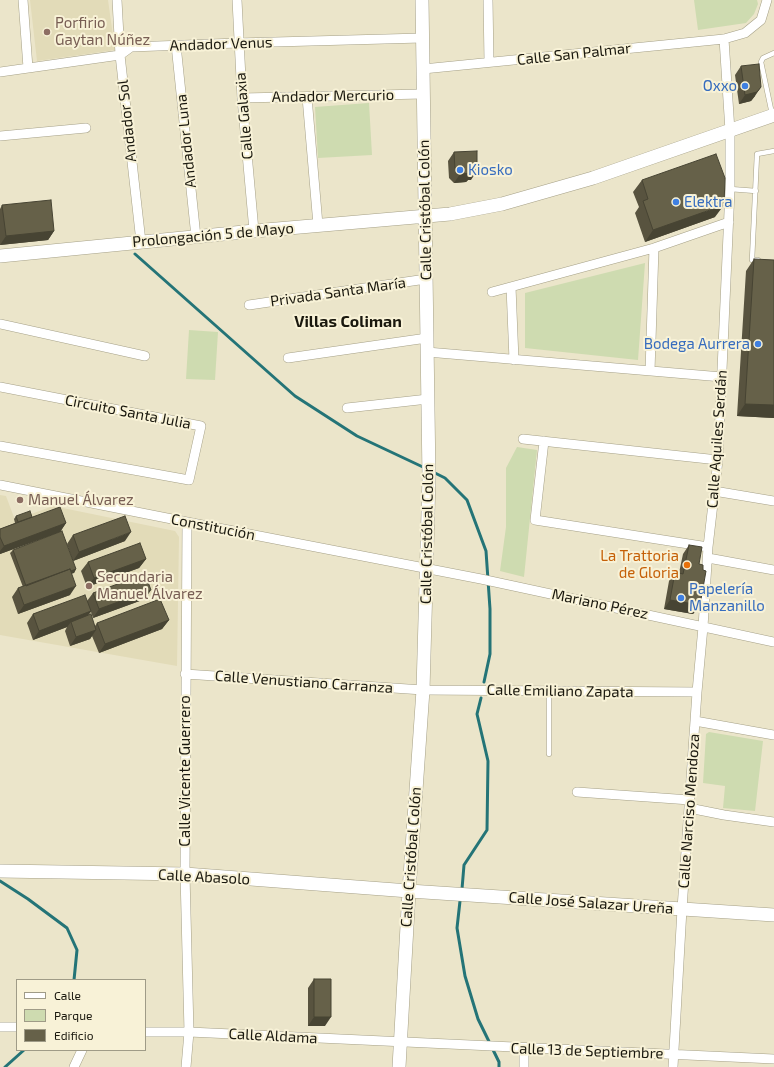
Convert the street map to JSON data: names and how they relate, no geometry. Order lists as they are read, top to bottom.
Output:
{
  "streets": {
    "street": [
      "Andador Venus",
      "Calle San Palmar",
      "Andador Mercurio",
      "Calle Galaxia",
      "Andador Sol",
      "Andador Luna",
      "Calle Cristóbal Colón",
      "Prolongación 5 de Mayo",
      "Privada Santa María",
      "Circuito Santa Julia",
      "Calle Aquiles Serdán",
      "Constitución",
      "Mariano Pérez",
      "Calle Venustiano Carranza",
      "Calle Emiliano Zapata",
      "Calle Vicente Guerrero",
      "Calle Narciso Mendoza",
      "Calle Abasolo",
      "Calle José Salazar Ureña",
      "Calle Aldama",
      "Calle 13 de Septiembre"
    ]
  },
  "crossings": [
    ["Andador Venus", "Calle Galaxia"],
    ["Andador Venus", "Andador Sol"],
    ["Andador Venus", "Andador Luna"],
    ["Andador Venus", "Calle Cristóbal Colón"],
    ["Calle San Palmar", "Calle Cristóbal Colón"],
    ["Calle San Palmar", "Calle Aquiles Serdán"],
    ["Andador Mercurio", "Calle Galaxia"],
    ["Andador Mercurio", "Calle Cristóbal Colón"],
    ["Calle Galaxia", "Prolongación 5 de Mayo"],
    ["Andador Sol", "Prolongación 5 de Mayo"],
    ["Andador Luna", "Prolongación 5 de Mayo"],
    ["Calle Cristóbal Colón", "Prolongación 5 de Mayo"],
    ["Calle Cristóbal Colón", "Privada Santa María"],
    ["Calle Cristóbal Colón", "Constitución"],
    ["Calle Cristóbal Colón", "Mariano Pérez"],
    ["Calle Cristóbal Colón", "Calle Venustiano Carranza"],
    ["Calle Cristóbal Colón", "Calle Emiliano Zapata"],
    ["Calle Cristóbal Colón", "Calle Abasolo"],
    ["Calle Cristóbal Colón", "Calle José Salazar Ureña"],
    ["Calle Cristóbal Colón", "Calle Aldama"],
    ["Calle Cristóbal Colón", "Calle 13 de Septiembre"],
    ["Prolongación 5 de Mayo", "Calle Aquiles Serdán"],
    ["Calle Aquiles Serdán", "Mariano Pérez"],
    ["Calle Aquiles Serdán", "Calle Narciso Mendoza"],
    ["Constitución", "Mariano Pérez"],
    ["Constitución", "Calle Vicente Guerrero"],
    ["Mariano Pérez", "Calle Narciso Mendoza"],
    ["Calle Venustiano Carranza", "Calle Emiliano Zapata"],
    ["Calle Venustiano Carranza", "Calle Vicente Guerrero"],
    ["Calle Emiliano Zapata", "Calle Narciso Mendoza"],
    ["Calle Vicente Guerrero", "Calle Abasolo"],
    ["Calle Vicente Guerrero", "Calle Aldama"],
    ["Calle Narciso Mendoza", "Calle José Salazar Ureña"],
    ["Calle Narciso Mendoza", "Calle 13 de Septiembre"],
    ["Calle Abasolo", "Calle José Salazar Ureña"],
    ["Calle Aldama", "Calle 13 de Septiembre"]
  ],
  "districts": ["Villas Coliman"],
  "places": [
    "Porfirio Gaytan Núñez",
    "Oxxo",
    "Kiosko",
    "Elektra",
    "Bodega Aurrera",
    "Manuel Álvarez",
    "La Trattoria de Gloria",
    "Secundaria Manuel Álvarez",
    "Papelería Manzanillo"
  ],
  "legend": ["Calle", "Parque", "Edificio"]
}
